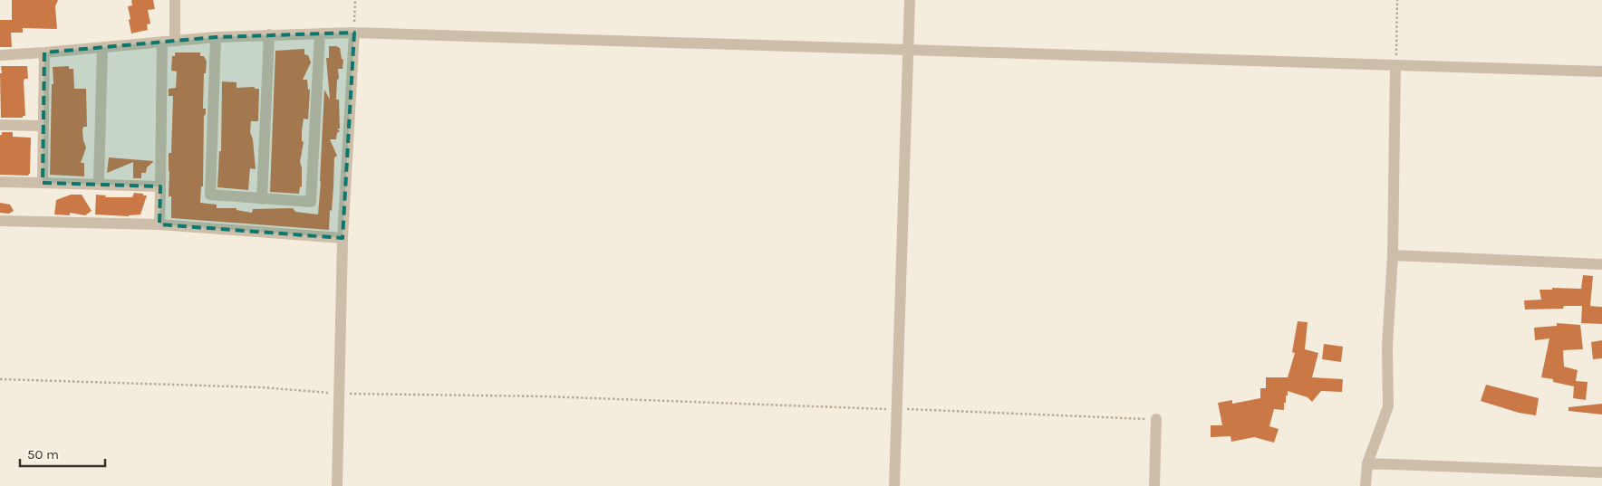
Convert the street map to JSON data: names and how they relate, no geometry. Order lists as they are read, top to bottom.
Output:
{
  "scale_bar": "50 m"
}
